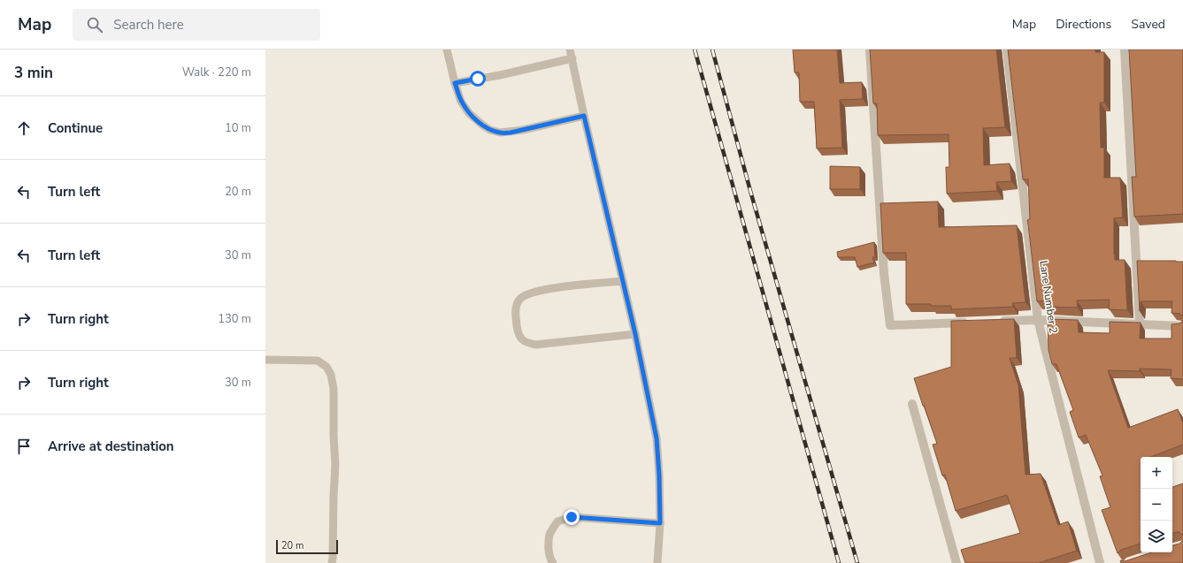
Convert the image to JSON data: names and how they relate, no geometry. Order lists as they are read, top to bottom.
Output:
{
  "streets": {
    "street": ["Lane Number 2"]
  },
  "scale_bar": "20 m",
  "page": {
    "header": "Map",
    "search": "Search here",
    "nav": ["Map", "Directions", "Saved"],
    "heading": ["3 min", "Walk · 220 m"],
    "list": [
      ["Continue", "10 m"],
      ["Turn left", "20 m"],
      ["Turn left", "30 m"],
      ["Turn right", "130 m"],
      ["Turn right", "30 m"],
      "Arrive at destination"
    ],
    "map_buttons": ["+", "−"],
    "scale": "20 m"
  }
}
